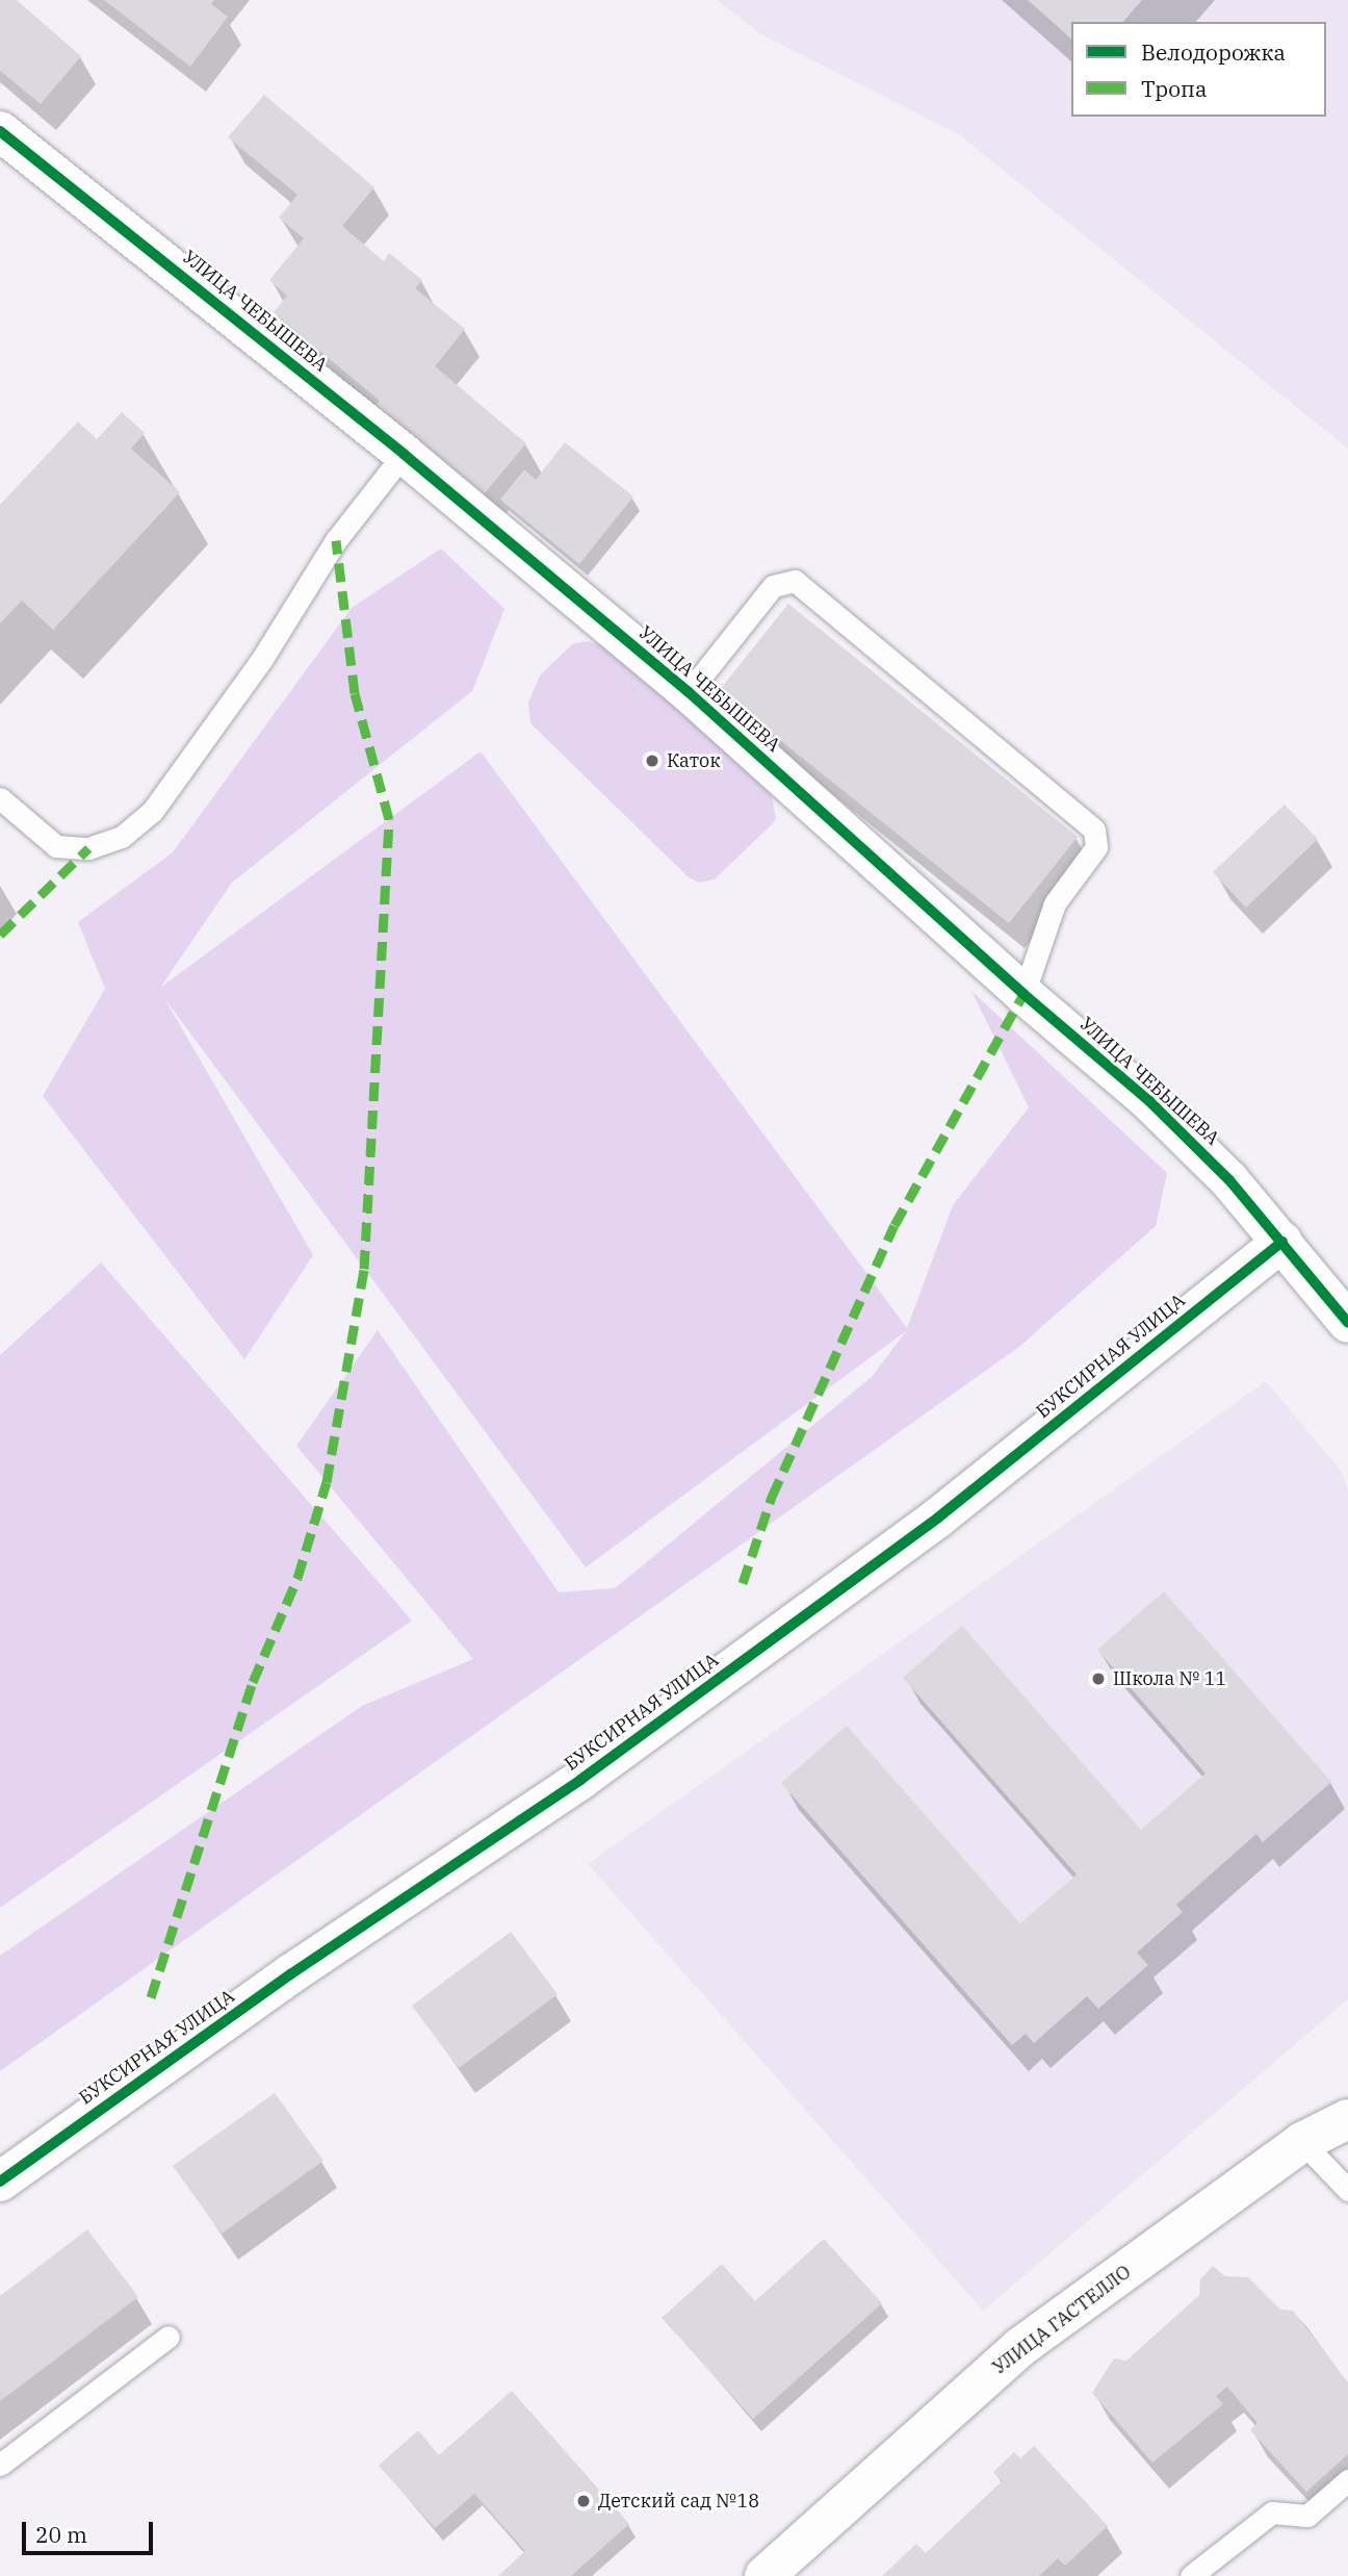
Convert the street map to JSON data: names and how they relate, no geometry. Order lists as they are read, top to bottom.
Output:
{
  "streets": {
    "street": ["УЛИЦА ЧЕБЫШЕВА", "БУКСИРНАЯ УЛИЦА", "УЛИЦА ГАСТЕЛЛО"]
  },
  "crossings": [
    ["УЛИЦА ЧЕБЫШЕВА", "БУКСИРНАЯ УЛИЦА"]
  ],
  "places": ["Каток", "Школа № 11", "Детский сад №18"],
  "legend": ["Велодорожка", "Тропа"],
  "scale_bar": "20 m"
}
